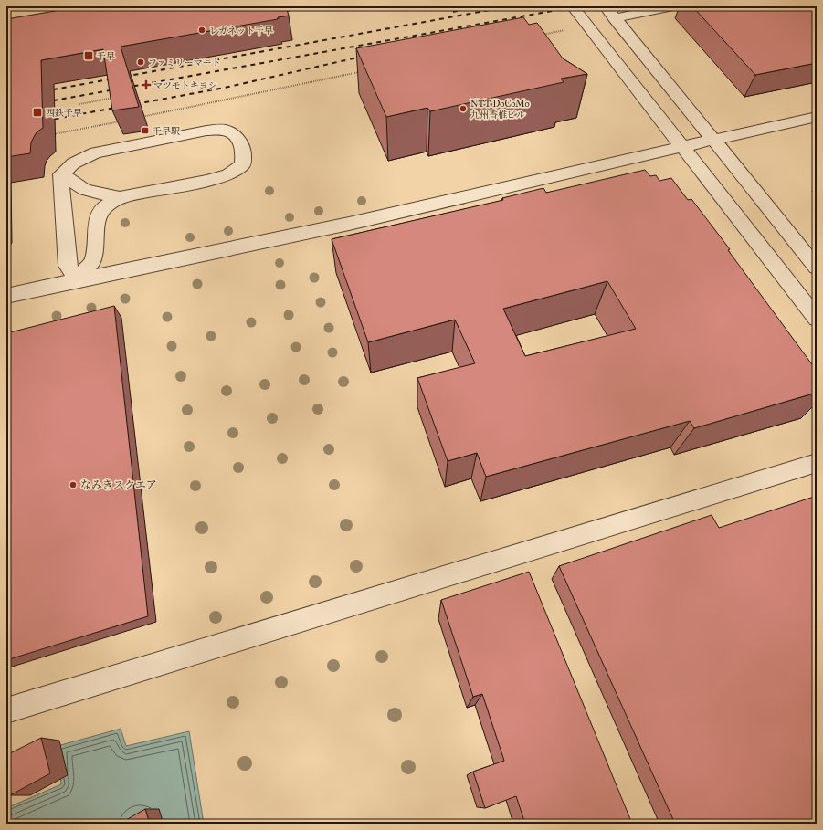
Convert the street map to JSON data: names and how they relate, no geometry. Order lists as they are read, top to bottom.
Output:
{
  "places": {
    "other": [
      "レガネット千早",
      "ファミリーマート",
      "NTT DoCoMo 九州香椎ビル",
      "なみきスクエア"
    ],
    "transit": ["千早", "西鉄千早", "千早駅"],
    "health": ["マツモトキヨシ"]
  }
}
